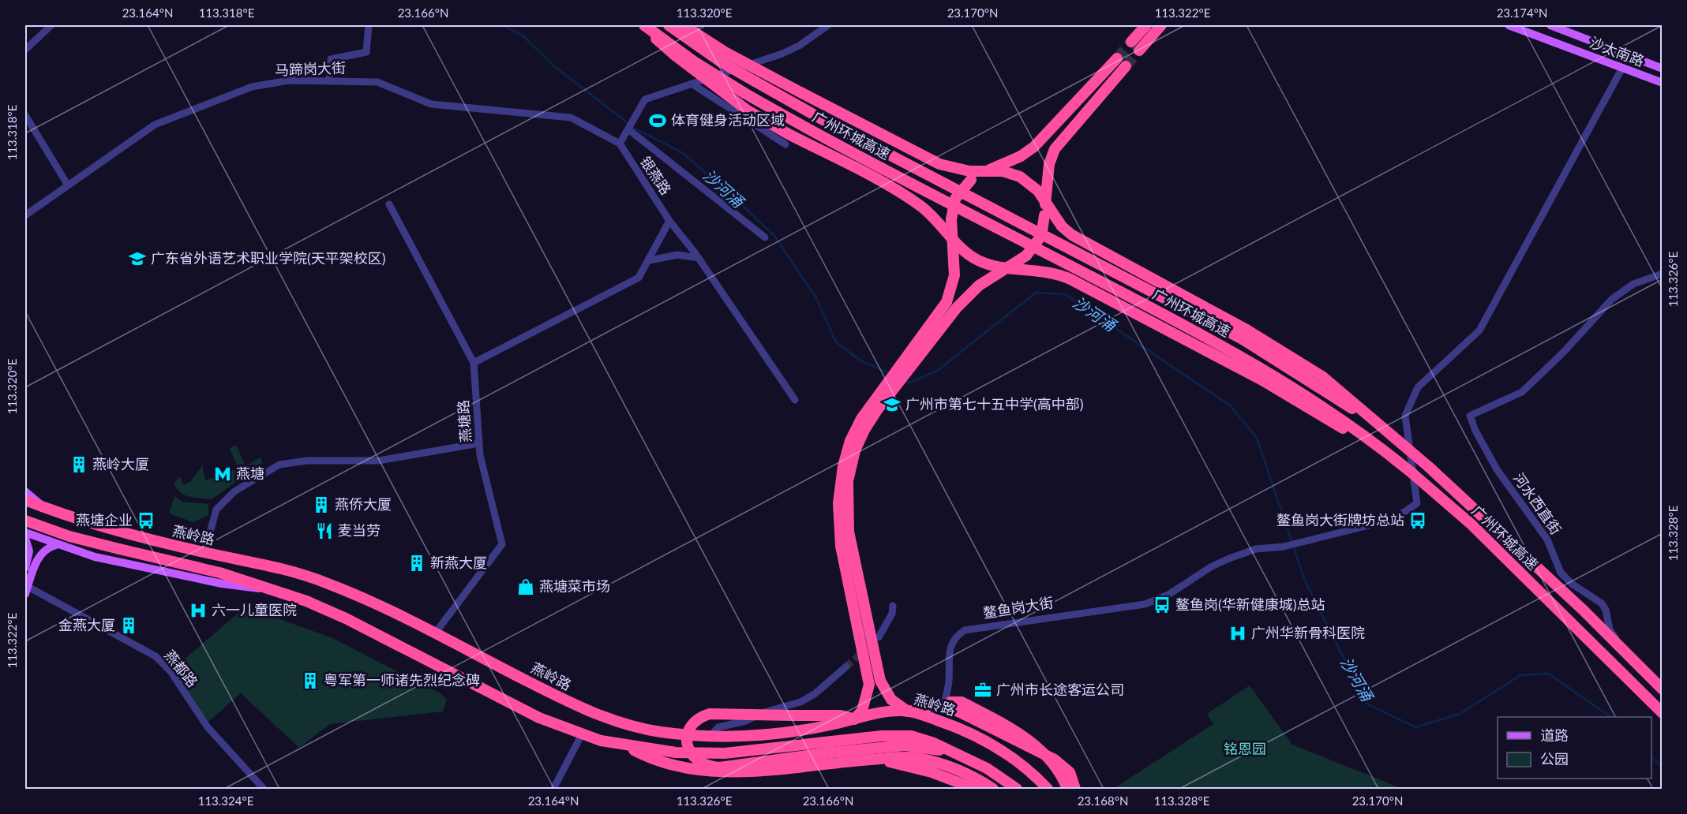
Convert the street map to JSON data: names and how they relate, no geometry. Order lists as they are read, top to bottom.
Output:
{
  "streets": {
    "highway": ["广州环城高速", "燕岭路"],
    "main road": ["沙太南路"],
    "street": [
      "马蹄岗大街",
      "银燕路",
      "燕塘路",
      "河水西直街",
      "鳌鱼岗大街",
      "燕都路"
    ]
  },
  "crossings": [
    ["沙太南路", "鳌鱼岗大街"],
    ["马蹄岗大街", "银燕路"],
    ["燕塘路", "燕岭路"]
  ],
  "water": ["沙河涌"],
  "parks": ["铭恩园"],
  "places": {
    "sports": ["体育健身活动区域"],
    "school or university": ["广东省外语艺术职业学院(天平架校区)", "广州市第七十五中学(高中部)"],
    "building": [
      "燕岭大厦",
      "燕侨大厦",
      "新燕大厦",
      "金燕大厦",
      "粤军第一师诸先烈纪念碑"
    ],
    "metro station": ["燕塘"],
    "bus stop": ["燕塘企业", "鳌鱼岗大街牌坊总站", "鳌鱼岗(华新健康城)总站"],
    "restaurant": ["麦当劳"],
    "shop": ["燕塘菜市场"],
    "hospital": ["六一儿童医院", "广州华新骨科医院"],
    "office": ["广州市长途客运公司"]
  },
  "legend": ["道路", "公园"],
  "coordinates": [
    "23.164°N",
    "113.318°E",
    "23.166°N",
    "113.320°E",
    "23.170°N",
    "113.322°E",
    "23.174°N",
    "113.326°E",
    "113.328°E",
    "113.324°E",
    "23.168°N"
  ]
}
